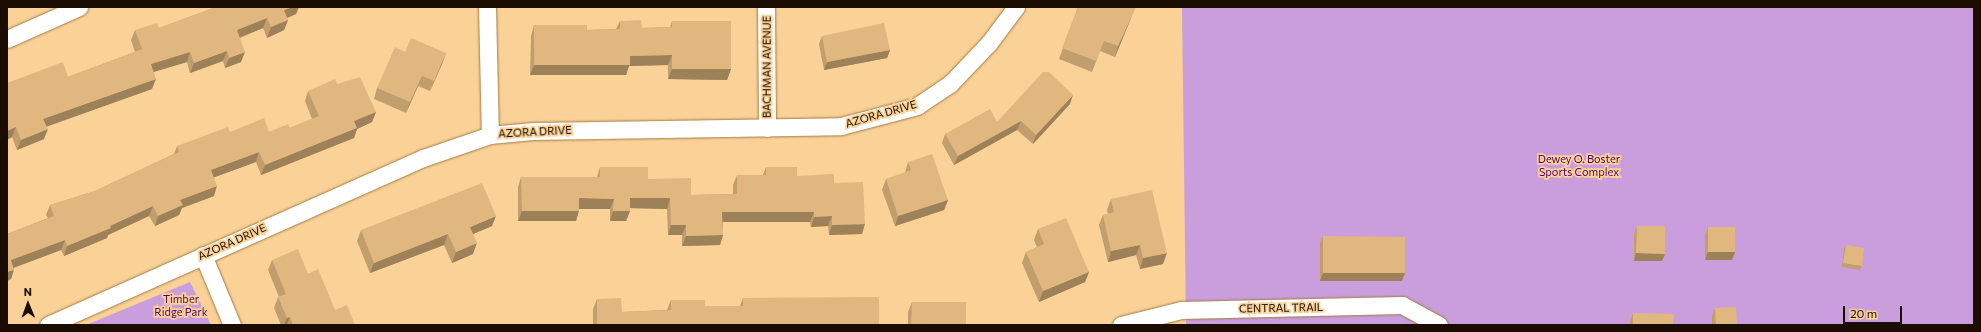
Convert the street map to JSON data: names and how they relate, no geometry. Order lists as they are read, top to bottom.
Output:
{
  "streets": {
    "street": ["BACHMAN AVENUE", "AZORA DRIVE", "CENTRAL TRAIL"]
  },
  "crossings": [
    ["BACHMAN AVENUE", "AZORA DRIVE"]
  ],
  "parks": ["Dewey O. Boster Sports Complex", "Timber Ridge Park"],
  "scale_bar": "20 m",
  "north": "top"
}
